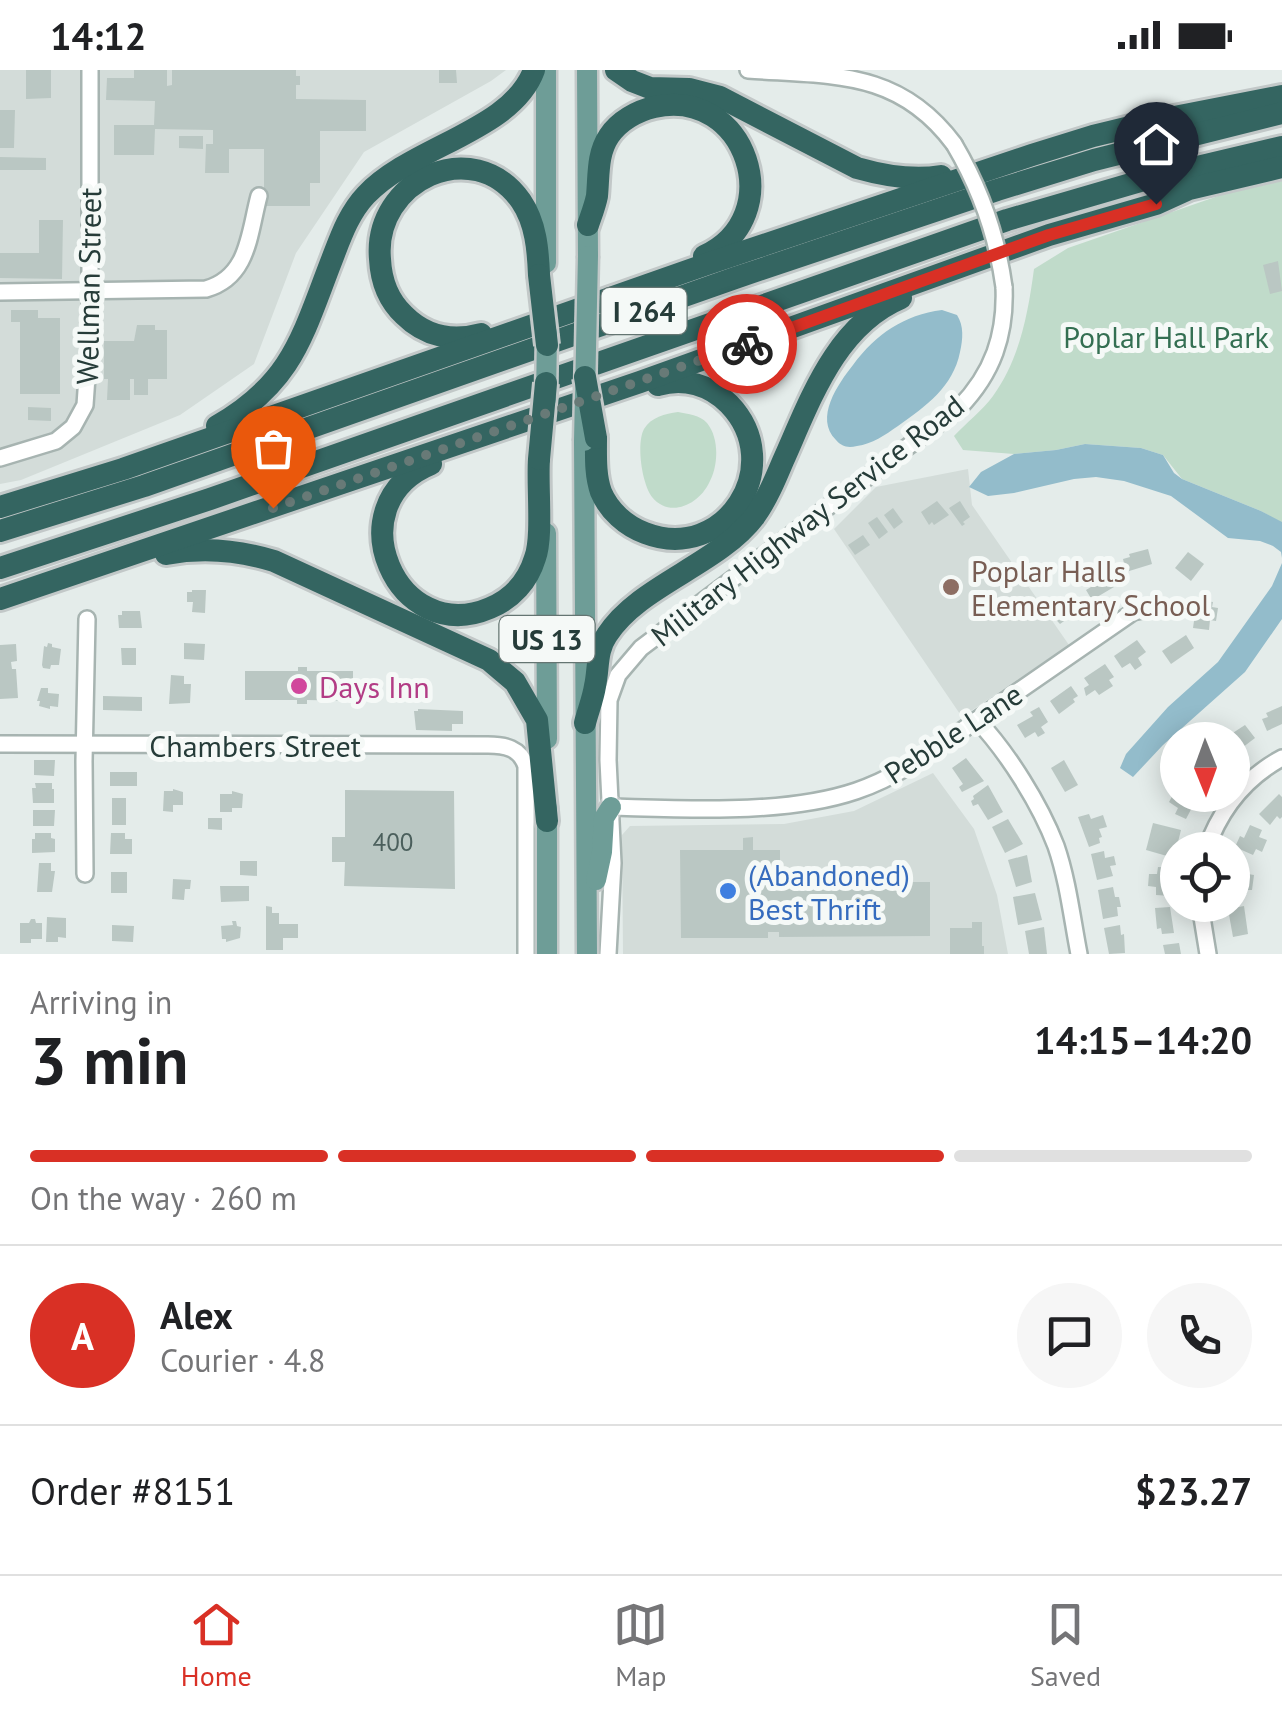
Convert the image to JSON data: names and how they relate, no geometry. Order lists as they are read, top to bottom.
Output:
{
  "streets": {
    "highway": ["I 264"],
    "main road": ["US 13"],
    "street": [
      "Wellman Street",
      "Military Highway Service Road",
      "Pebble Lane",
      "Chambers Street"
    ]
  },
  "crossings": [
    ["Military Highway Service Road", "Pebble Lane"]
  ],
  "parks": ["Poplar Hall Park"],
  "places": ["Poplar Halls Elementary School", "Days Inn", "(Abandoned) Best Thrift"],
  "house_numbers": ["400"],
  "north": "bottom",
  "page": {
    "status": "14:12",
    "heading": ["3 min", "Arriving in", "14:15–14:20"],
    "panel": [
      "Alex",
      "Courier · 4.8",
      "Order #8151",
      "$23.27"
    ],
    "bar": "On the way · 260 m",
    "round": "A",
    "tabs": ["Home", "Map", "Saved"]
  }
}
